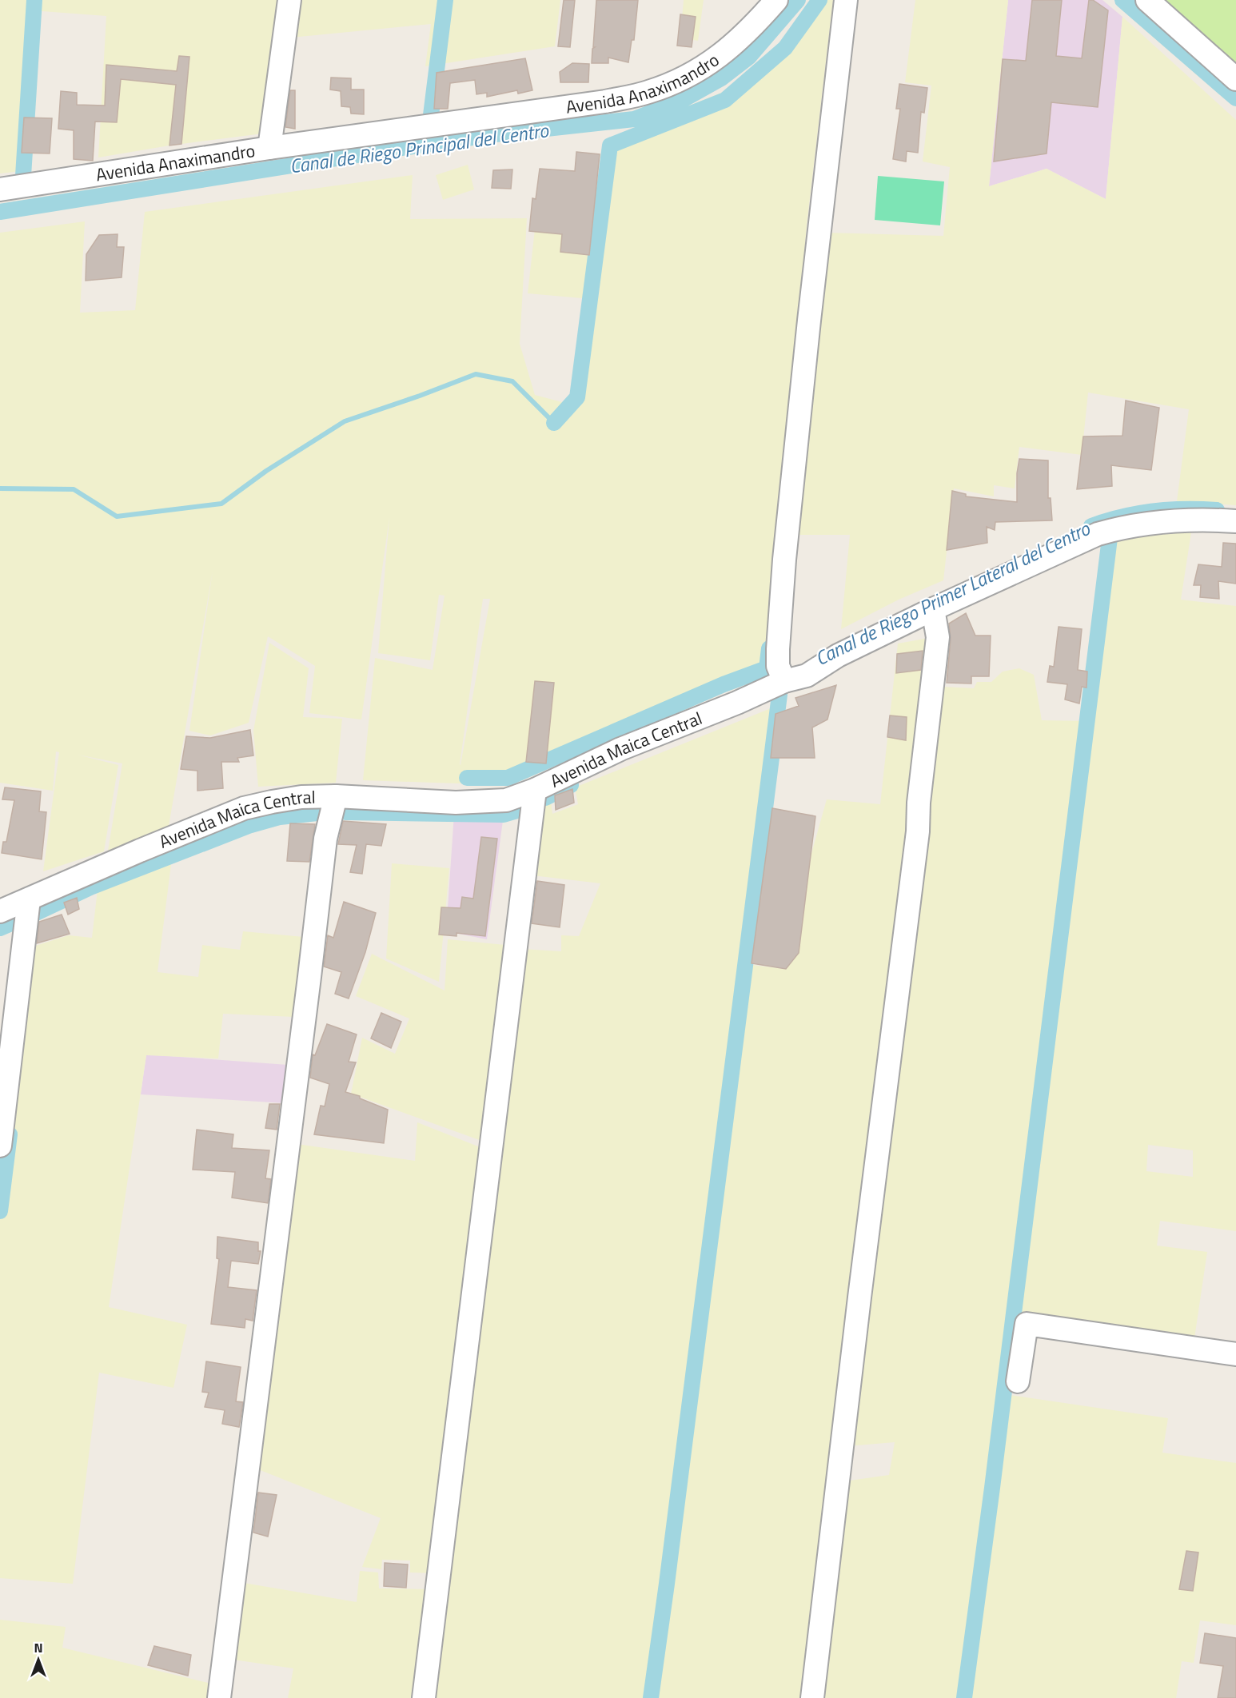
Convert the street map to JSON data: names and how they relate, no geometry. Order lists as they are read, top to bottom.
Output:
{
  "streets": {
    "street": ["Avenida Anaximandro", "Avenida Maica Central"]
  },
  "water": ["Canal de Riego Principal del Centro", "Canal de Riego Primer Lateral del Centro"],
  "north": "top"
}
